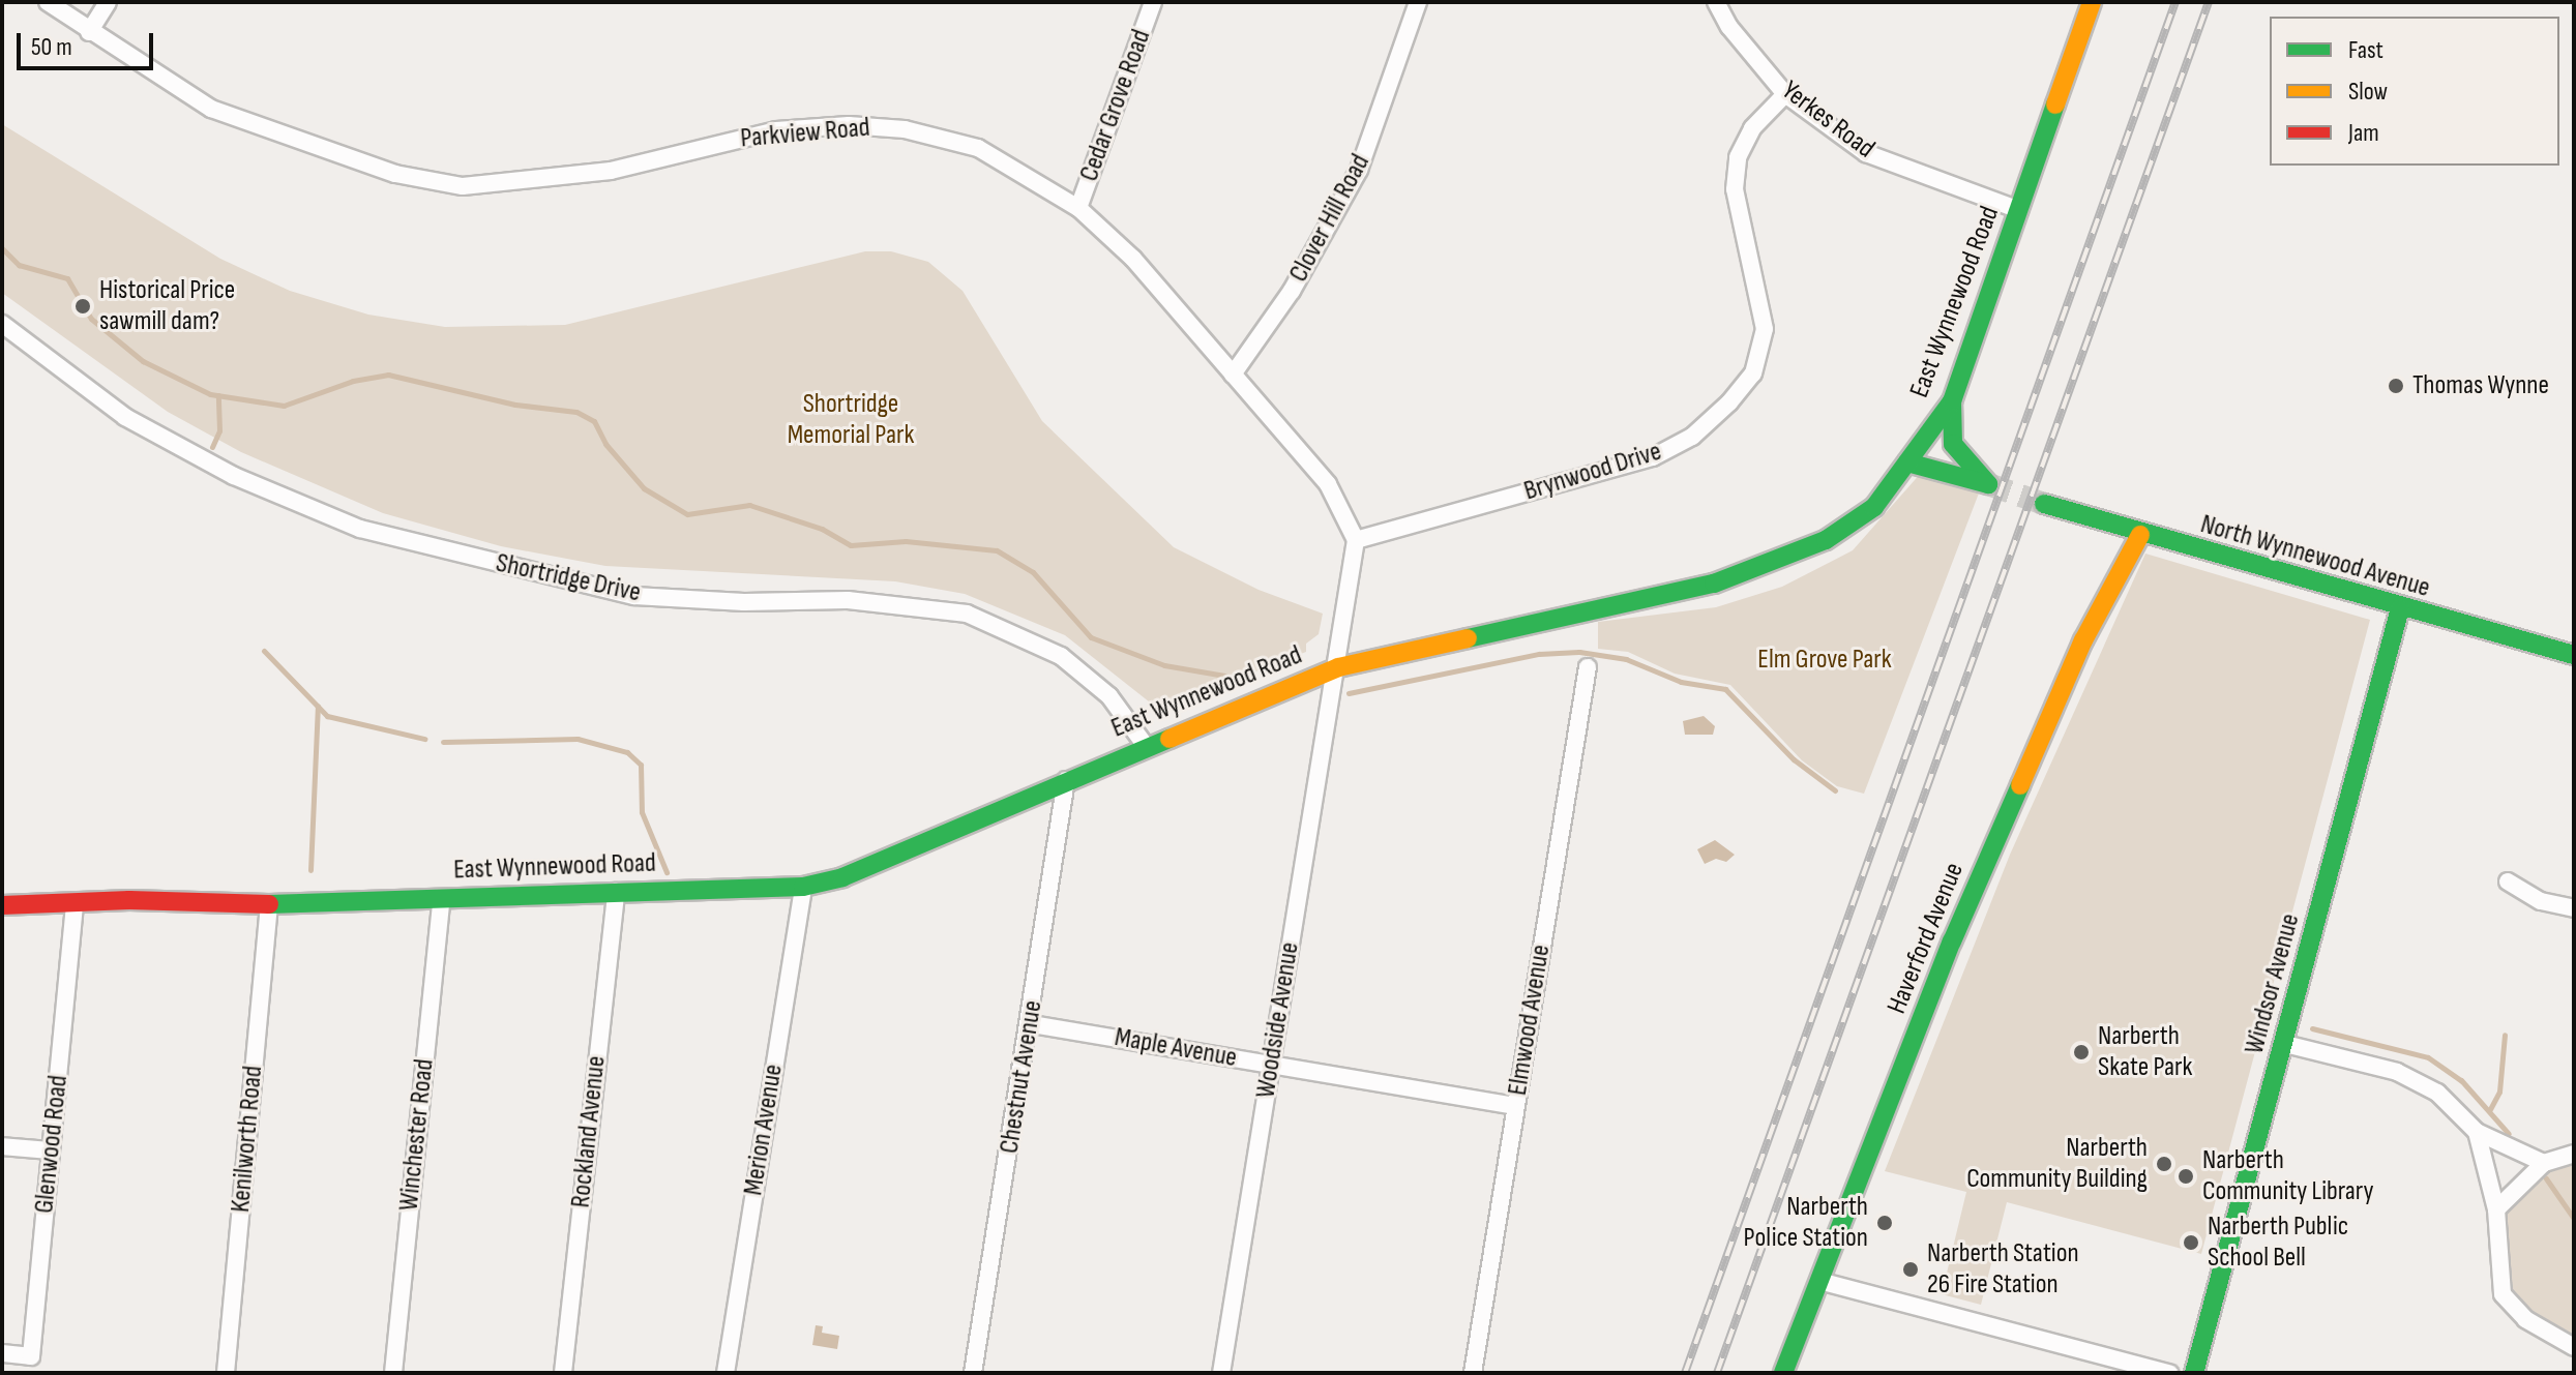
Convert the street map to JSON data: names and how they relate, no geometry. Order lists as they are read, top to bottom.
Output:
{
  "streets": {
    "street": [
      "Cedar Grove Road",
      "Yerkes Road",
      "Parkview Road",
      "Clover Hill Road",
      "East Wynnewood Road",
      "Brynwood Drive",
      "North Wynnewood Avenue",
      "Shortridge Drive",
      "Haverford Avenue",
      "Windsor Avenue",
      "Woodside Avenue",
      "Elmwood Avenue",
      "Maple Avenue",
      "Chestnut Avenue",
      "Merion Avenue",
      "Rockland Avenue",
      "Winchester Road",
      "Kenilworth Road",
      "Glenwood Road"
    ]
  },
  "crossings": [
    ["Cedar Grove Road", "Parkview Road"],
    ["Yerkes Road", "East Wynnewood Road"],
    ["Yerkes Road", "Brynwood Drive"],
    ["Parkview Road", "Clover Hill Road"],
    ["Parkview Road", "Brynwood Drive"],
    ["East Wynnewood Road", "Shortridge Drive"],
    ["East Wynnewood Road", "Woodside Avenue"],
    ["East Wynnewood Road", "Chestnut Avenue"],
    ["East Wynnewood Road", "Merion Avenue"],
    ["East Wynnewood Road", "Rockland Avenue"],
    ["East Wynnewood Road", "Winchester Road"],
    ["East Wynnewood Road", "Kenilworth Road"],
    ["East Wynnewood Road", "Glenwood Road"],
    ["North Wynnewood Avenue", "Haverford Avenue"],
    ["North Wynnewood Avenue", "Windsor Avenue"],
    ["Woodside Avenue", "Maple Avenue"],
    ["Elmwood Avenue", "Maple Avenue"],
    ["Maple Avenue", "Chestnut Avenue"]
  ],
  "parks": ["Shortridge Memorial Park", "Elm Grove Park"],
  "places": [
    "Historical Price sawmill dam?",
    "Thomas Wynne",
    "Narberth Skate Park",
    "Narberth Community Building",
    "Narberth Community Library",
    "Narberth Police Station",
    "Narberth Public School Bell",
    "Narberth Station 26 Fire Station"
  ],
  "legend": ["Fast", "Slow", "Jam"],
  "scale_bar": "50 m"
}
